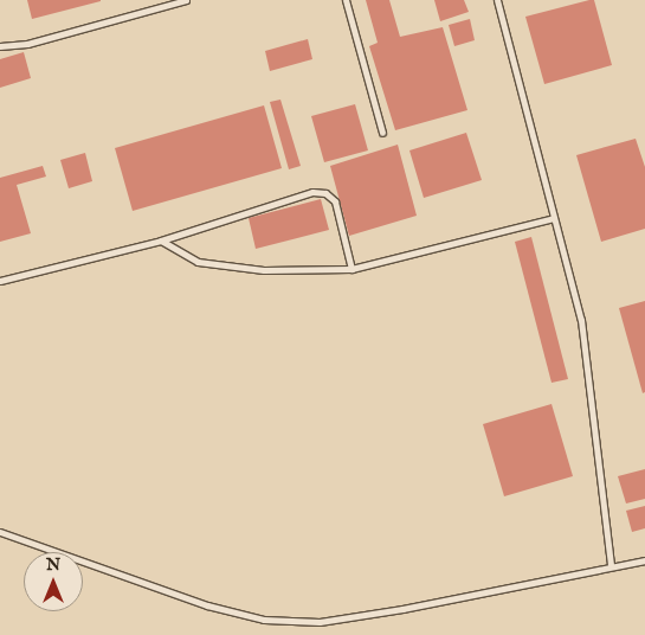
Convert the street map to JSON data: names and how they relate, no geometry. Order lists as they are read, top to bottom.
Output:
{
  "north": "top"
}
